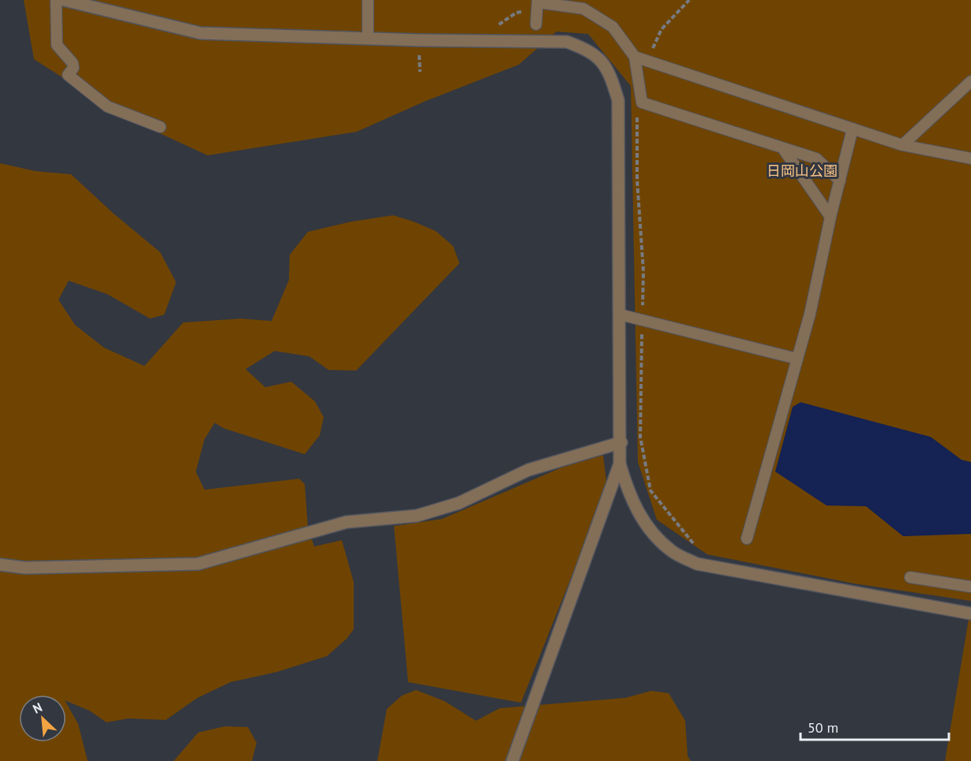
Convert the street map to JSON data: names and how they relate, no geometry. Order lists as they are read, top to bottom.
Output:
{
  "parks": ["日岡山公園"],
  "scale_bar": "50 m",
  "north": "top left"
}
